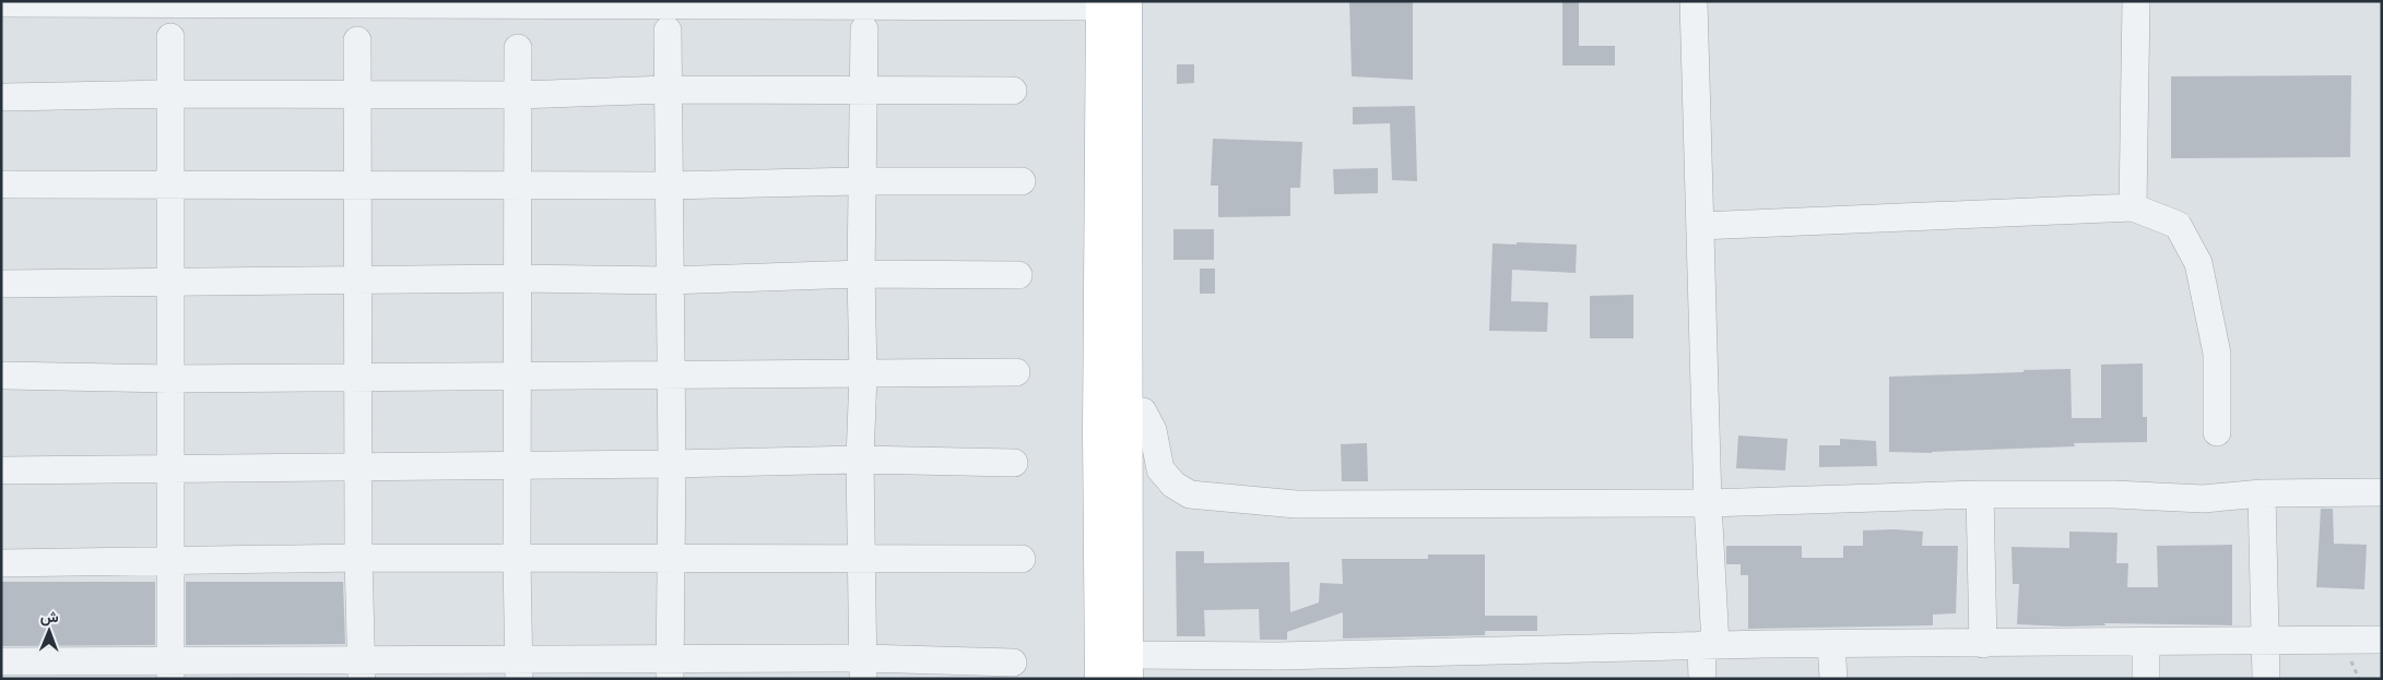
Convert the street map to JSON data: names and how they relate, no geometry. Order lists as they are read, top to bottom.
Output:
{
  "north": "top"
}
